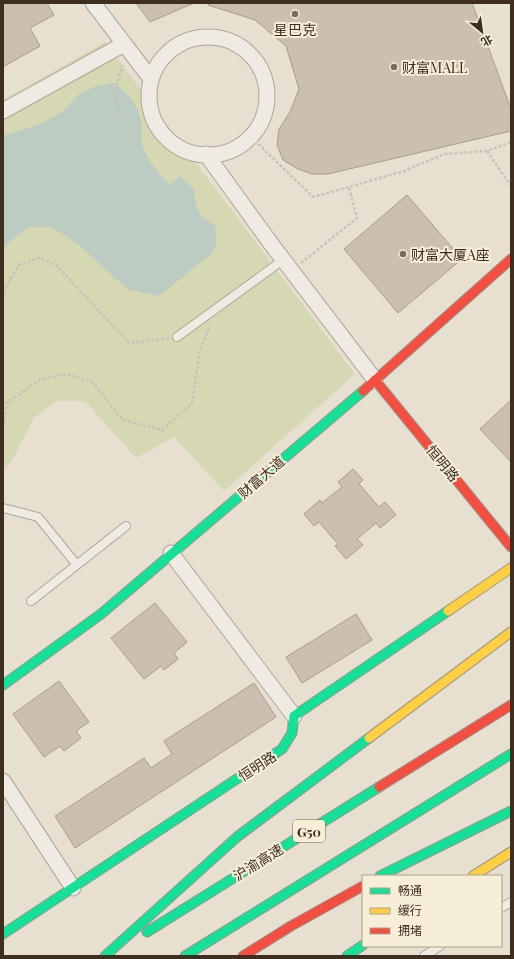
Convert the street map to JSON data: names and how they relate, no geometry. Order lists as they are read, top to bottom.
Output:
{
  "streets": {
    "main road": [
      "恒明路",
      "财富大道",
      "G50",
      "沪渝高速"
    ]
  },
  "crossings": [
    ["恒明路", "财富大道"]
  ],
  "places": ["星巴克", "财富MALL", "财富大厦A座"],
  "legend": ["畅通", "缓行", "拥堵"],
  "north": "bottom right"
}
